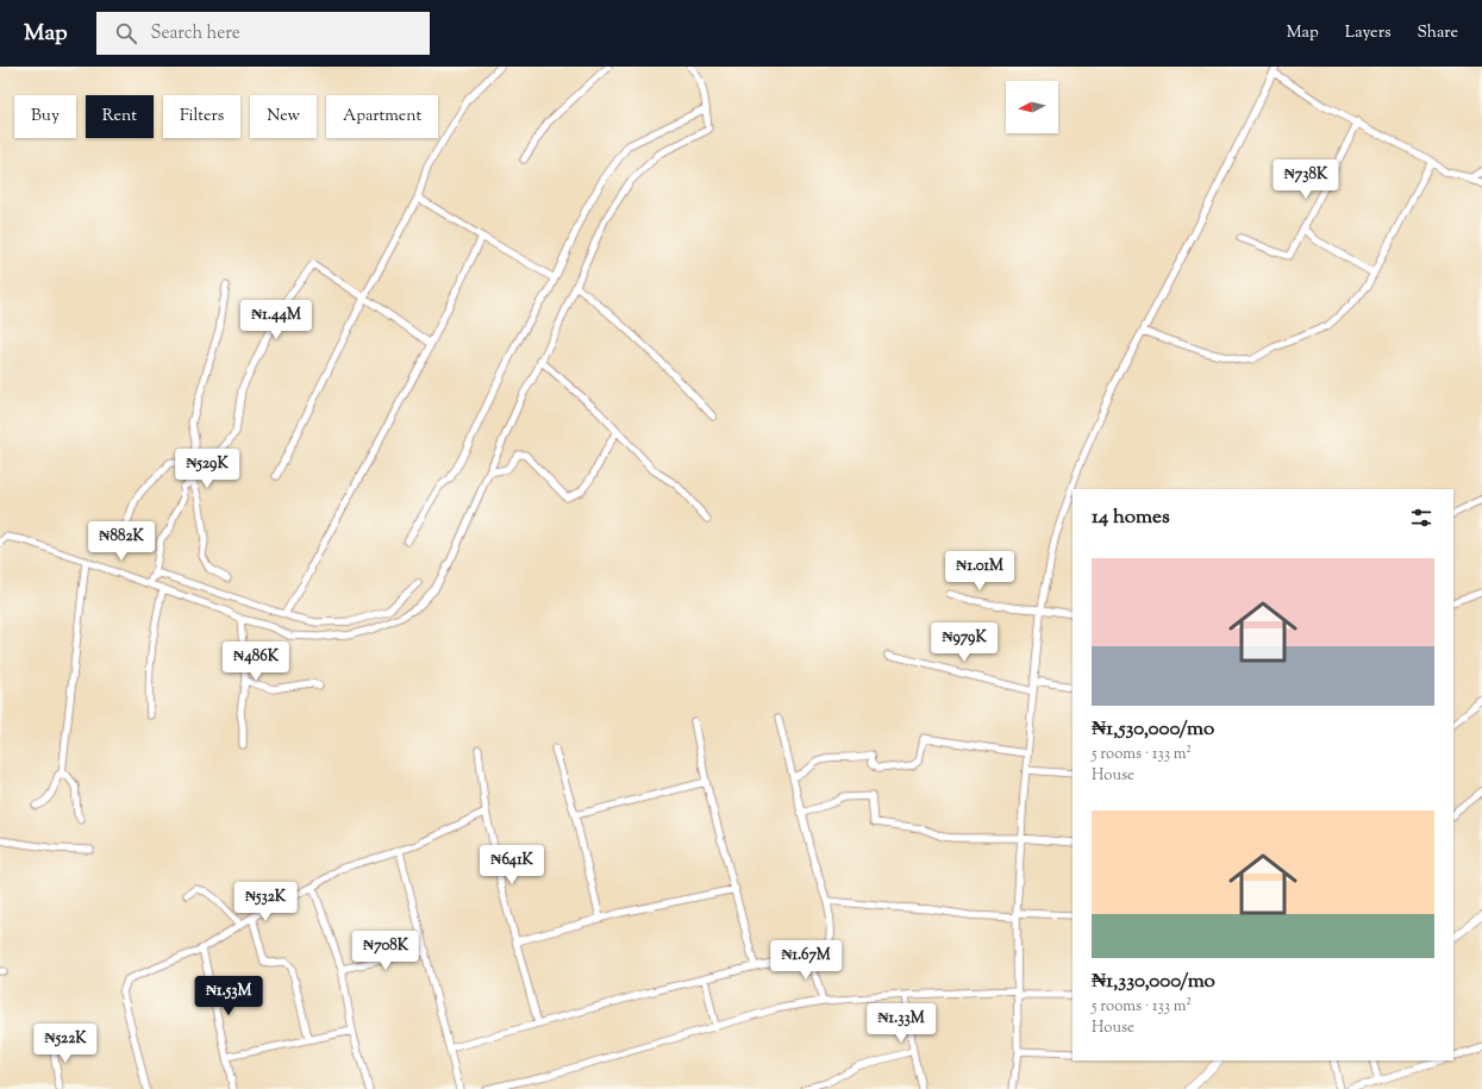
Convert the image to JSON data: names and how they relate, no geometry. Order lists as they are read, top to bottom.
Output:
{
  "north": "left",
  "page": {
    "header": "Map",
    "search": "Search here",
    "nav": ["Map", "Layers", "Share"],
    "chip": [
      "Buy",
      "Rent",
      "Filters",
      "New",
      "Apartment"
    ],
    "price": [
      "₦738K",
      "₦1.44M",
      "₦529K",
      "₦882K",
      "₦1.01M",
      "₦979K",
      "₦486K",
      "₦641K",
      "₦532K",
      "₦708K",
      "₦1.67M",
      "₦1.53M",
      "₦1.33M",
      "₦522K"
    ],
    "heading": "14 homes",
    "list": [
      {
        "name": "₦1,530,000/mo",
        "note": "5 rooms · 133 m² · House"
      },
      {
        "name": "₦1,330,000/mo",
        "note": "5 rooms · 133 m² · House"
      }
    ]
  }
}
